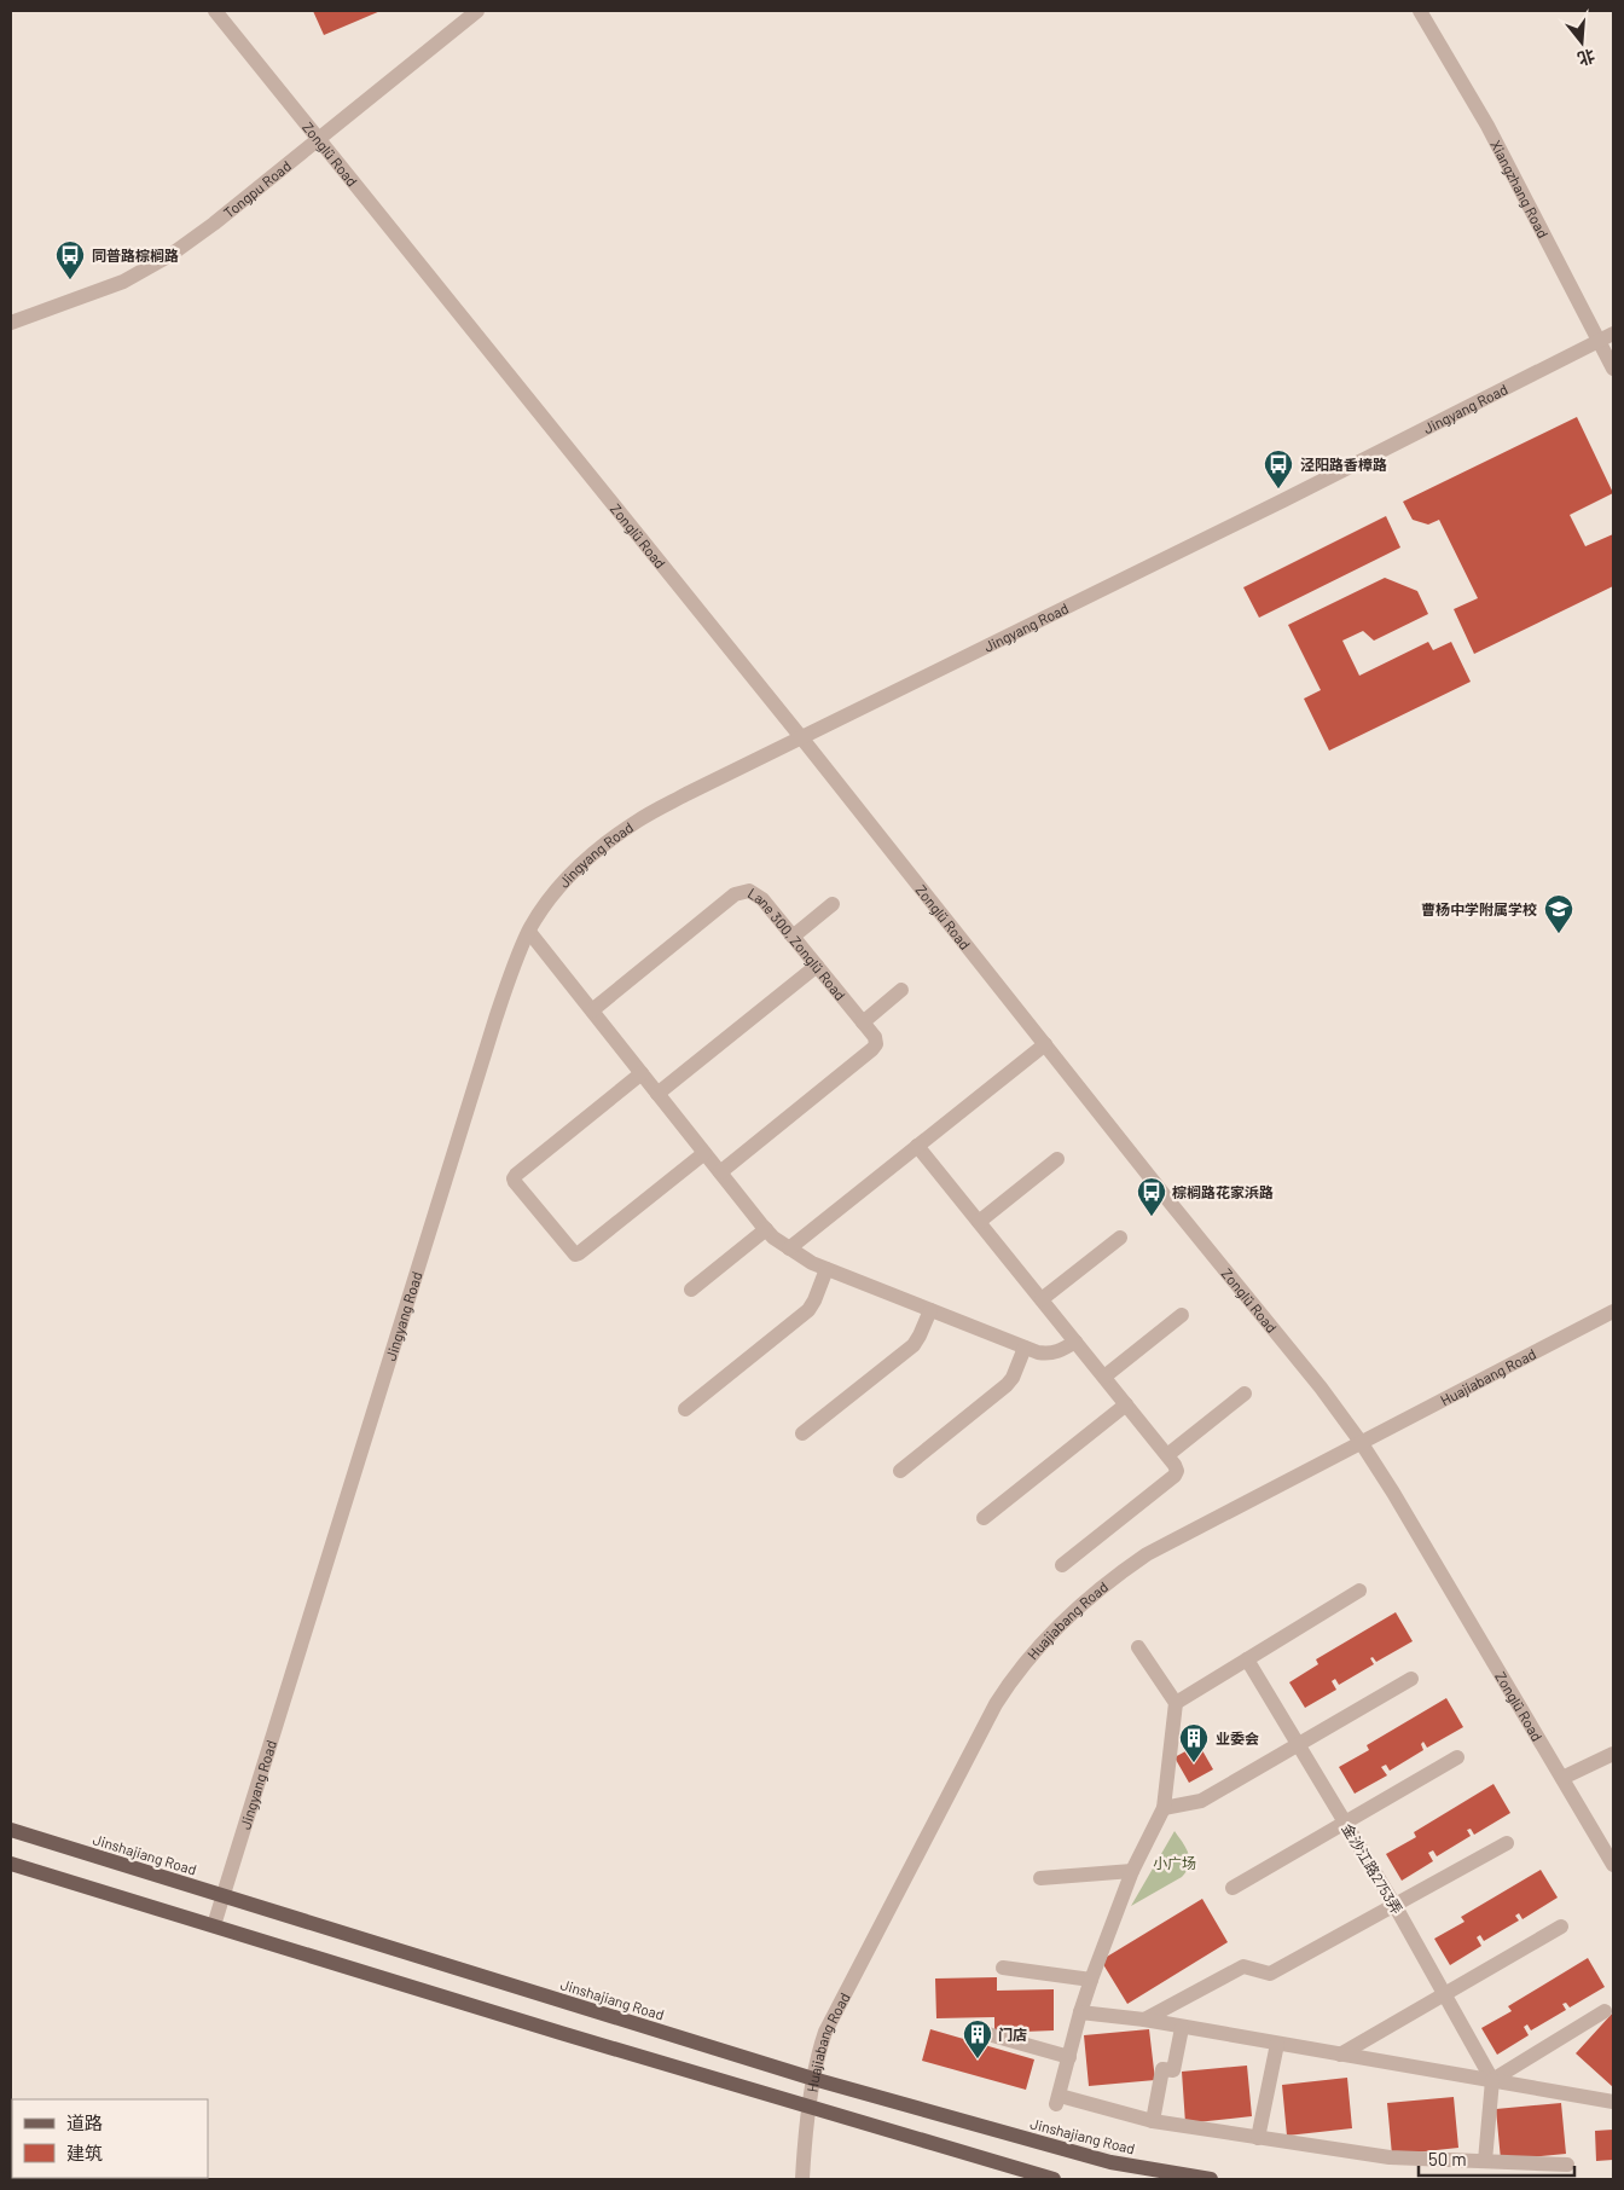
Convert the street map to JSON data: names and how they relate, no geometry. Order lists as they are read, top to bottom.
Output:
{
  "streets": {
    "main road": ["Jinshajiang Road"],
    "street": [
      "Zonglü Road",
      "Xiangzhang Road",
      "Tongpu Road",
      "Jingyang Road",
      "Lane 300, Zonglü Road",
      "Huajiabang Road",
      "金沙江路2753弄"
    ]
  },
  "crossings": [
    ["Zonglü Road", "Tongpu Road"],
    ["Zonglü Road", "Jingyang Road"],
    ["Zonglü Road", "Huajiabang Road"],
    ["Xiangzhang Road", "Jingyang Road"],
    ["Jingyang Road", "Jinshajiang Road"],
    ["Huajiabang Road", "Jinshajiang Road"]
  ],
  "parks": ["小广场"],
  "places": {
    "bus stop": ["同普路棕榈路", "泾阳路香樟路", "棕榈路花家浜路"],
    "school or university": ["曹杨中学附属学校"],
    "building": ["业委会", "门店"]
  },
  "legend": ["道路", "建筑"],
  "scale_bar": "50 m",
  "north": "bottom"
}
